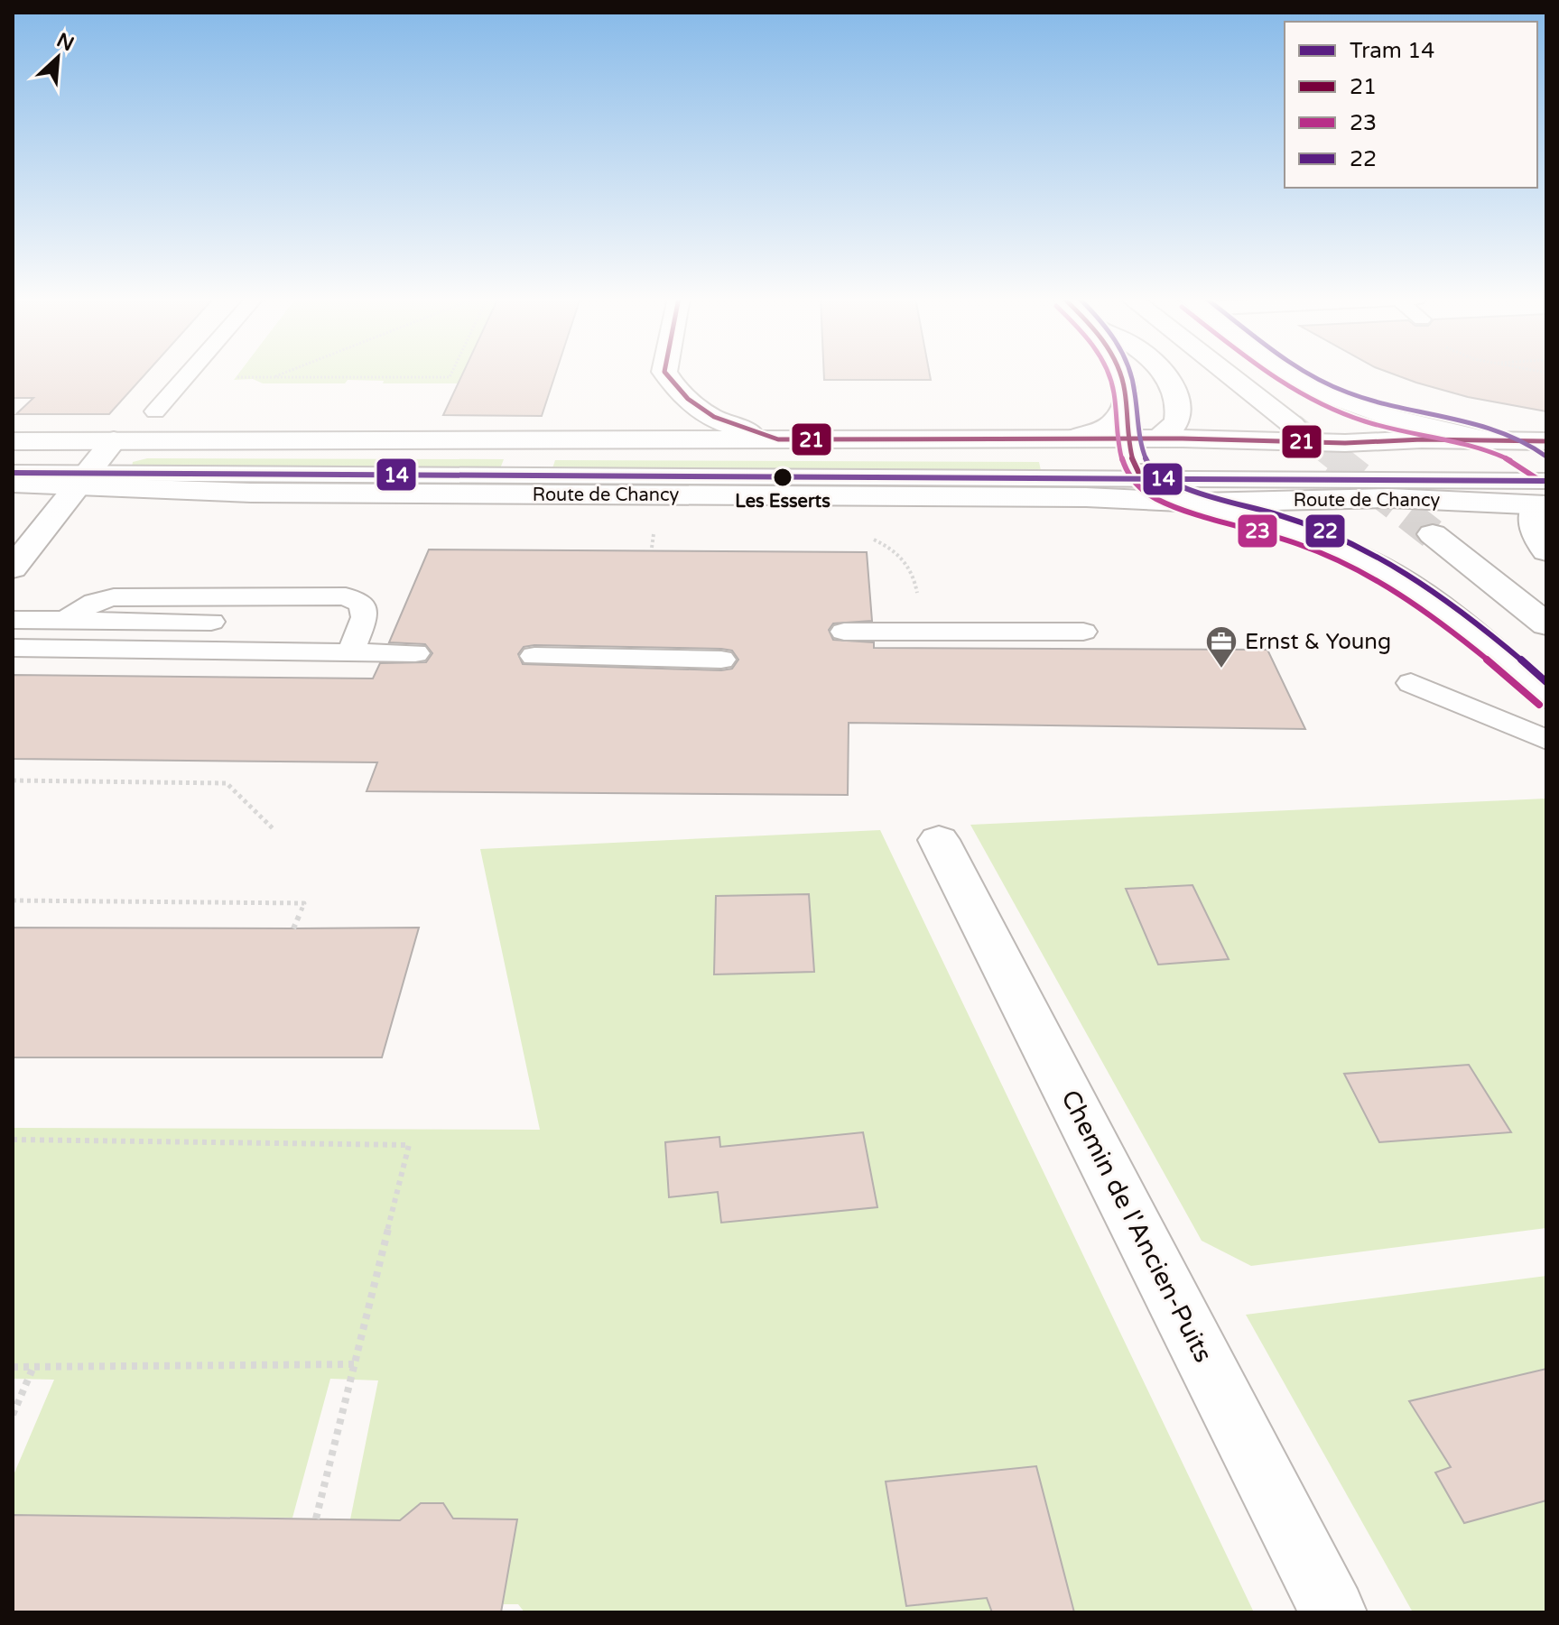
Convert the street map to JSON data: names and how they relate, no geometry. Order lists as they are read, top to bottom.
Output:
{
  "streets": {
    "main road": ["Route de Chancy", "Chemin de l'Ancien-Puits"]
  },
  "places": {
    "other": ["Les Esserts"],
    "office": ["Ernst & Young"]
  },
  "lines": [
    "transit line 21",
    "transit line 23",
    "transit line 22",
    "tram line 14"
  ],
  "legend": [
    "Tram 14",
    "21",
    "23",
    "22"
  ],
  "north": "top right"
}
